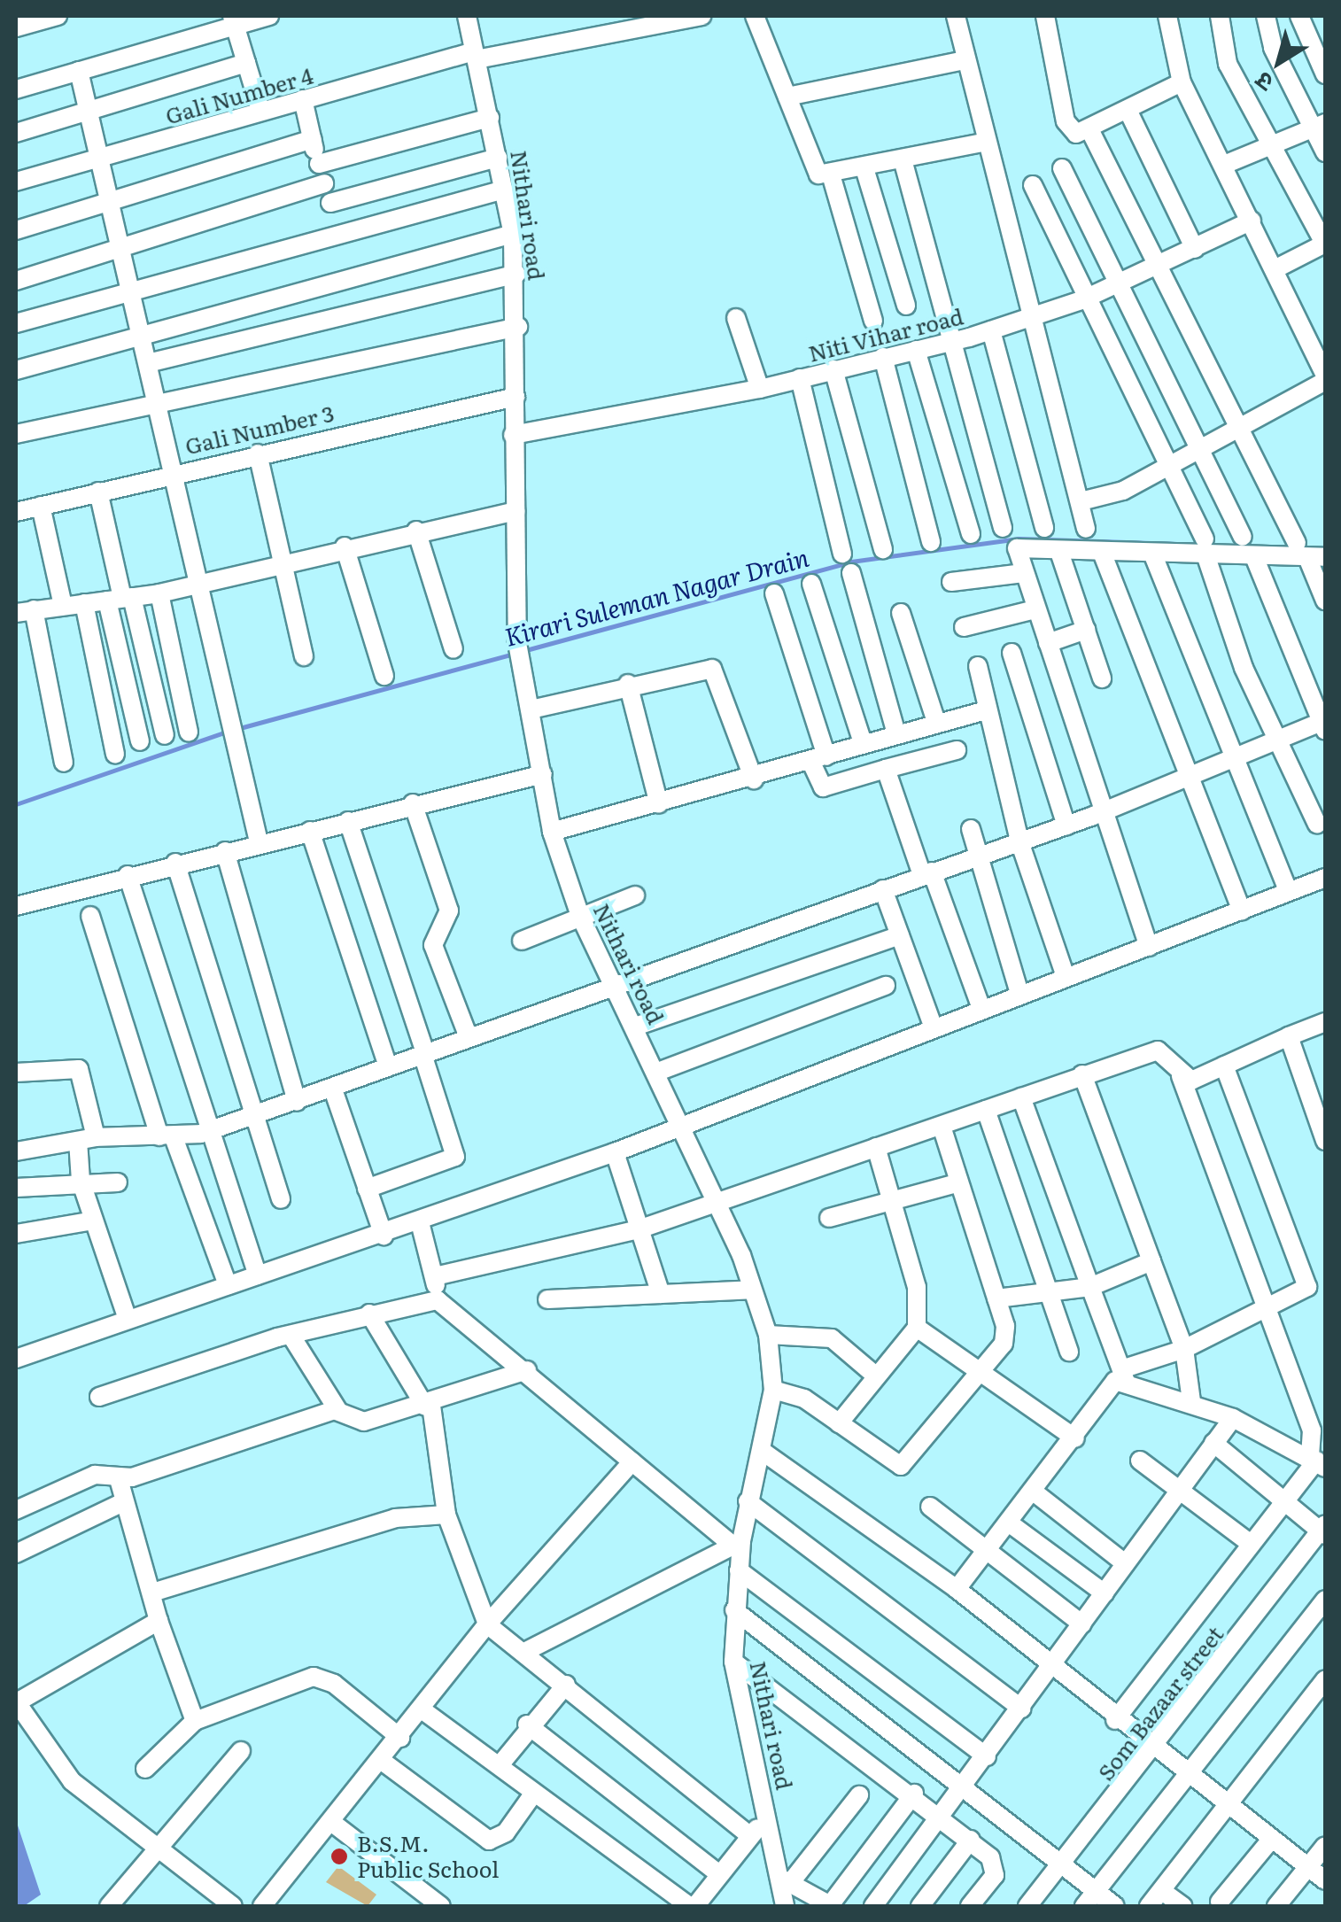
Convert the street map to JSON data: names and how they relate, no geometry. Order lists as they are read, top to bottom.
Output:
{
  "streets": {
    "street": [
      "Gali Number 4",
      "Nithari road",
      "Niti Vihar road",
      "Gali Number 3",
      "Som Bazaar street"
    ]
  },
  "crossings": [
    ["Gali Number 4", "Nithari road"],
    ["Nithari road", "Niti Vihar road"],
    ["Nithari road", "Gali Number 3"]
  ],
  "water": ["Kirari Suleman Nagar Drain"],
  "places": ["B.S.M. Public School"],
  "north": "bottom left"
}
